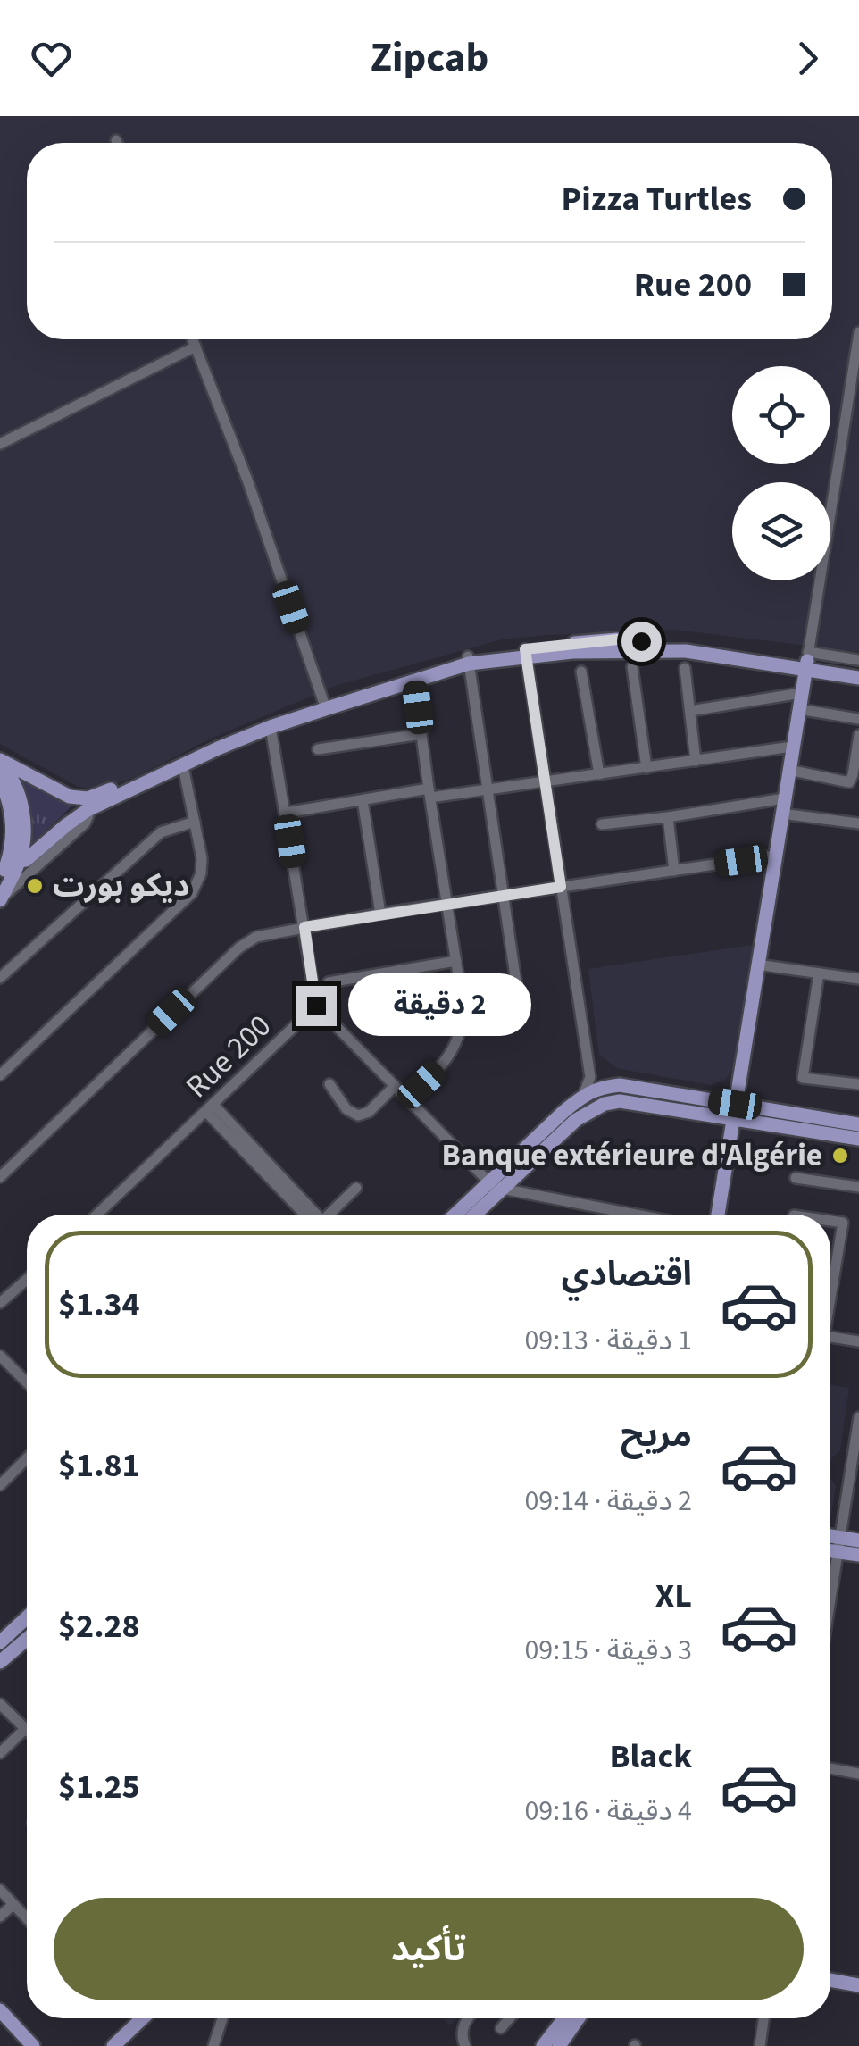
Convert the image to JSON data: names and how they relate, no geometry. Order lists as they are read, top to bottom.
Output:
{
  "streets": {
    "street": ["Rue 200"]
  },
  "places": ["ديكو بورت", "Banque extérieure d'Algérie"],
  "page": {
    "header": "Zipcab",
    "banner": ["Pizza Turtles", "Rue 200"],
    "bubble": "2 دقيقة",
    "list": [
      {
        "name": "اقتصادي",
        "note": "1 دقيقة · 09:13",
        "value": "$1.34"
      },
      {
        "name": "مريح",
        "note": "2 دقيقة · 09:14",
        "value": "$1.81"
      },
      {
        "name": "XL",
        "note": "3 دقيقة · 09:15",
        "value": "$2.28"
      },
      {
        "name": "Black",
        "note": "4 دقيقة · 09:16",
        "value": "$1.25"
      }
    ],
    "buttons": "تأكيد"
  }
}
